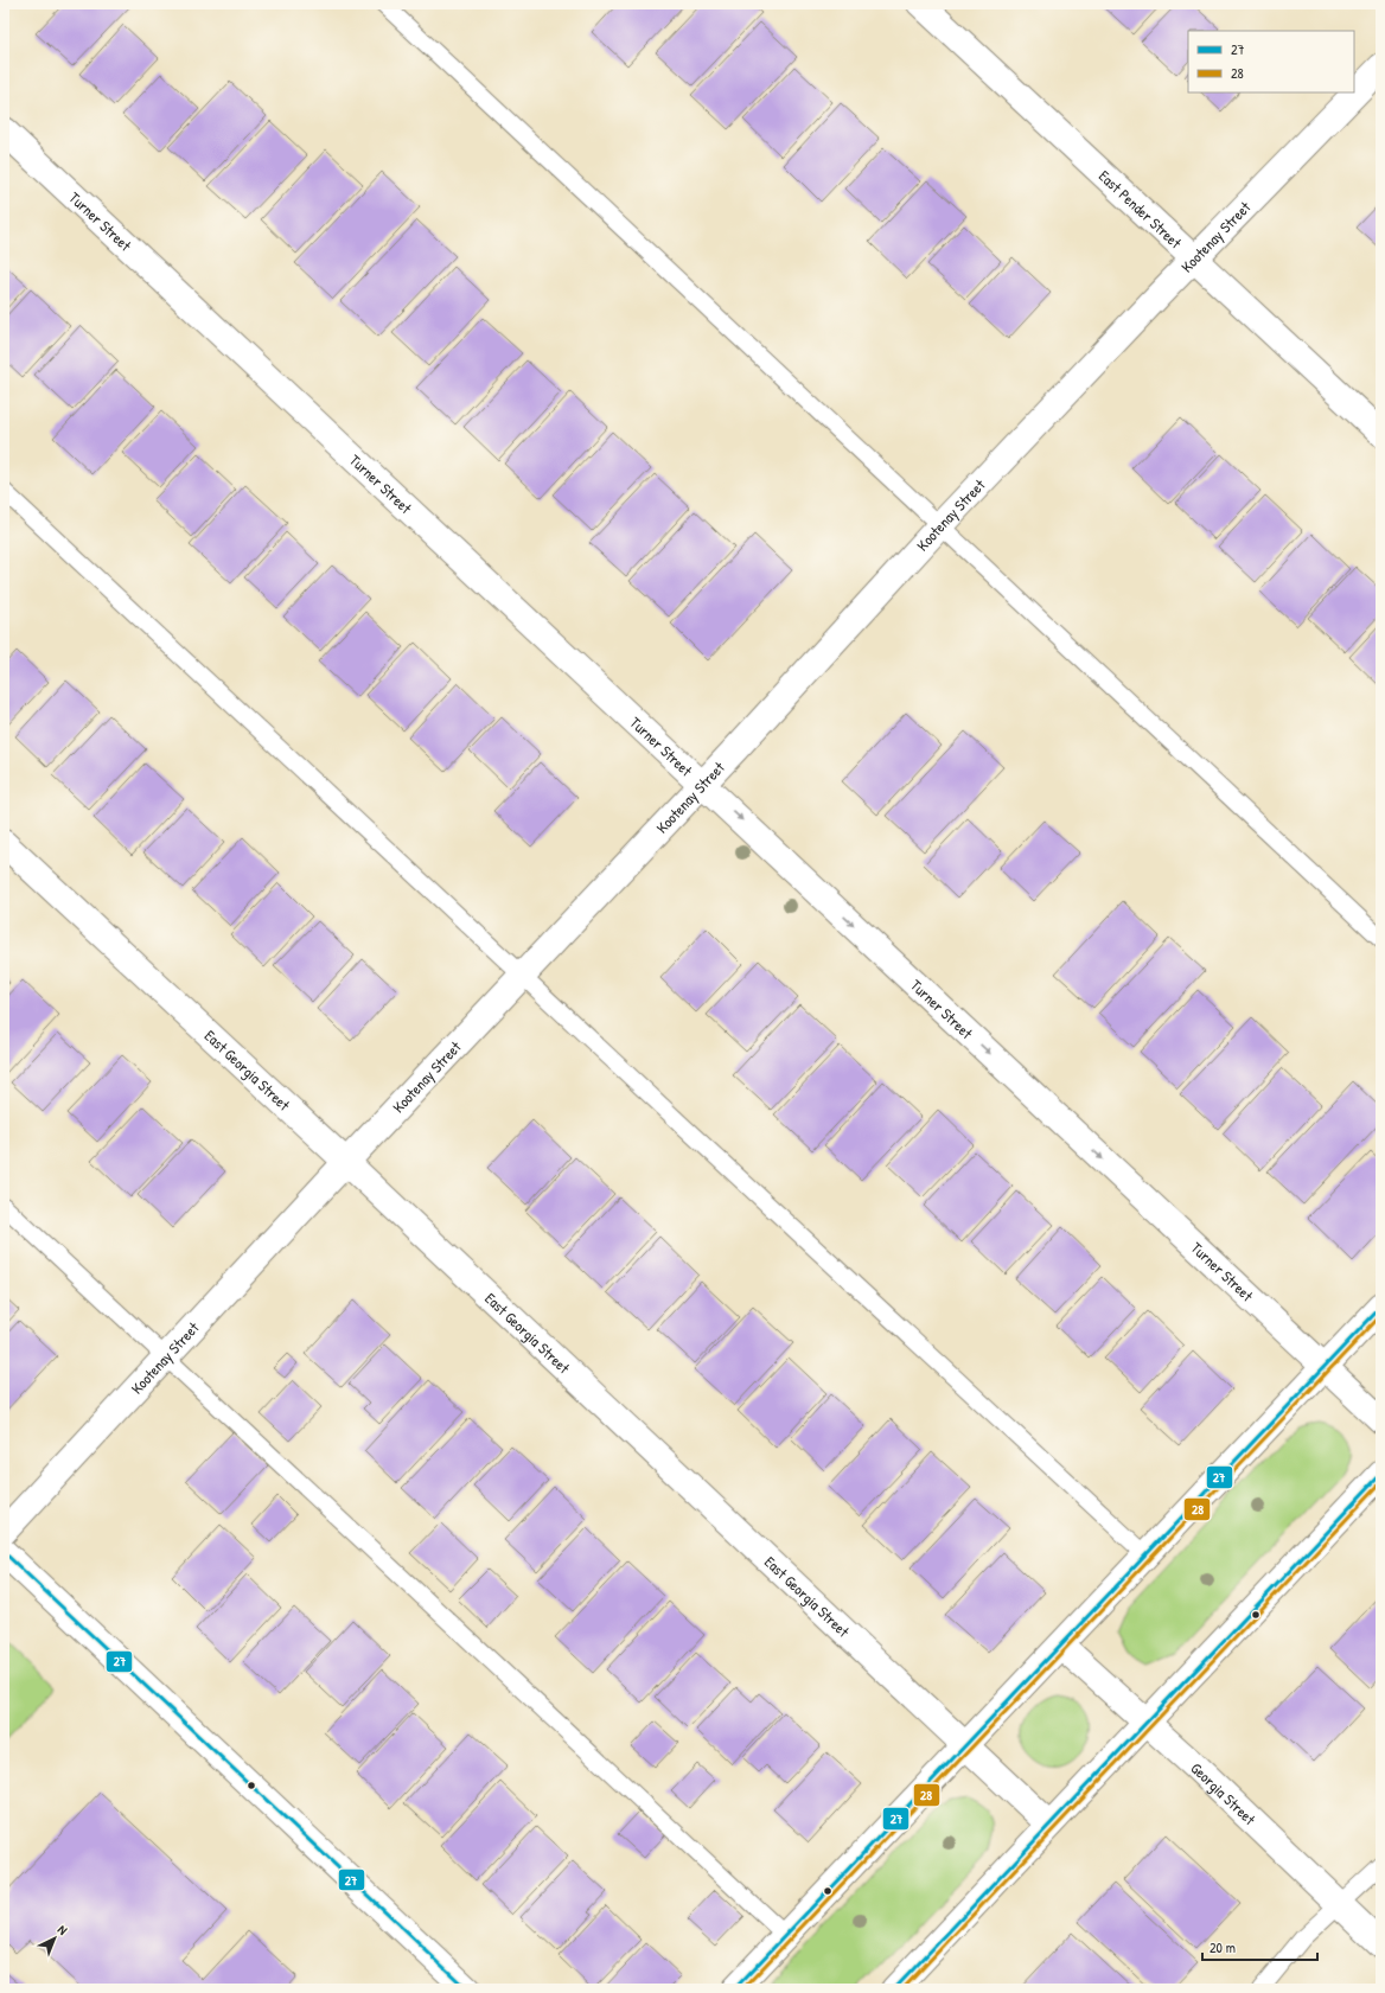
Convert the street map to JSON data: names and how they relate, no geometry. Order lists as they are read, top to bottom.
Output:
{
  "streets": {
    "street": [
      "East Pender Street",
      "Turner Street",
      "Kootenay Street",
      "East Georgia Street",
      "Georgia Street"
    ]
  },
  "crossings": [
    ["East Pender Street", "Kootenay Street"],
    ["Turner Street", "Kootenay Street"],
    ["Kootenay Street", "East Georgia Street"]
  ],
  "one_way": ["Turner Street"],
  "lines": ["transit line 27", "transit line 28"],
  "legend": ["27", "28"],
  "scale_bar": "20 m",
  "north": "top right"
}
